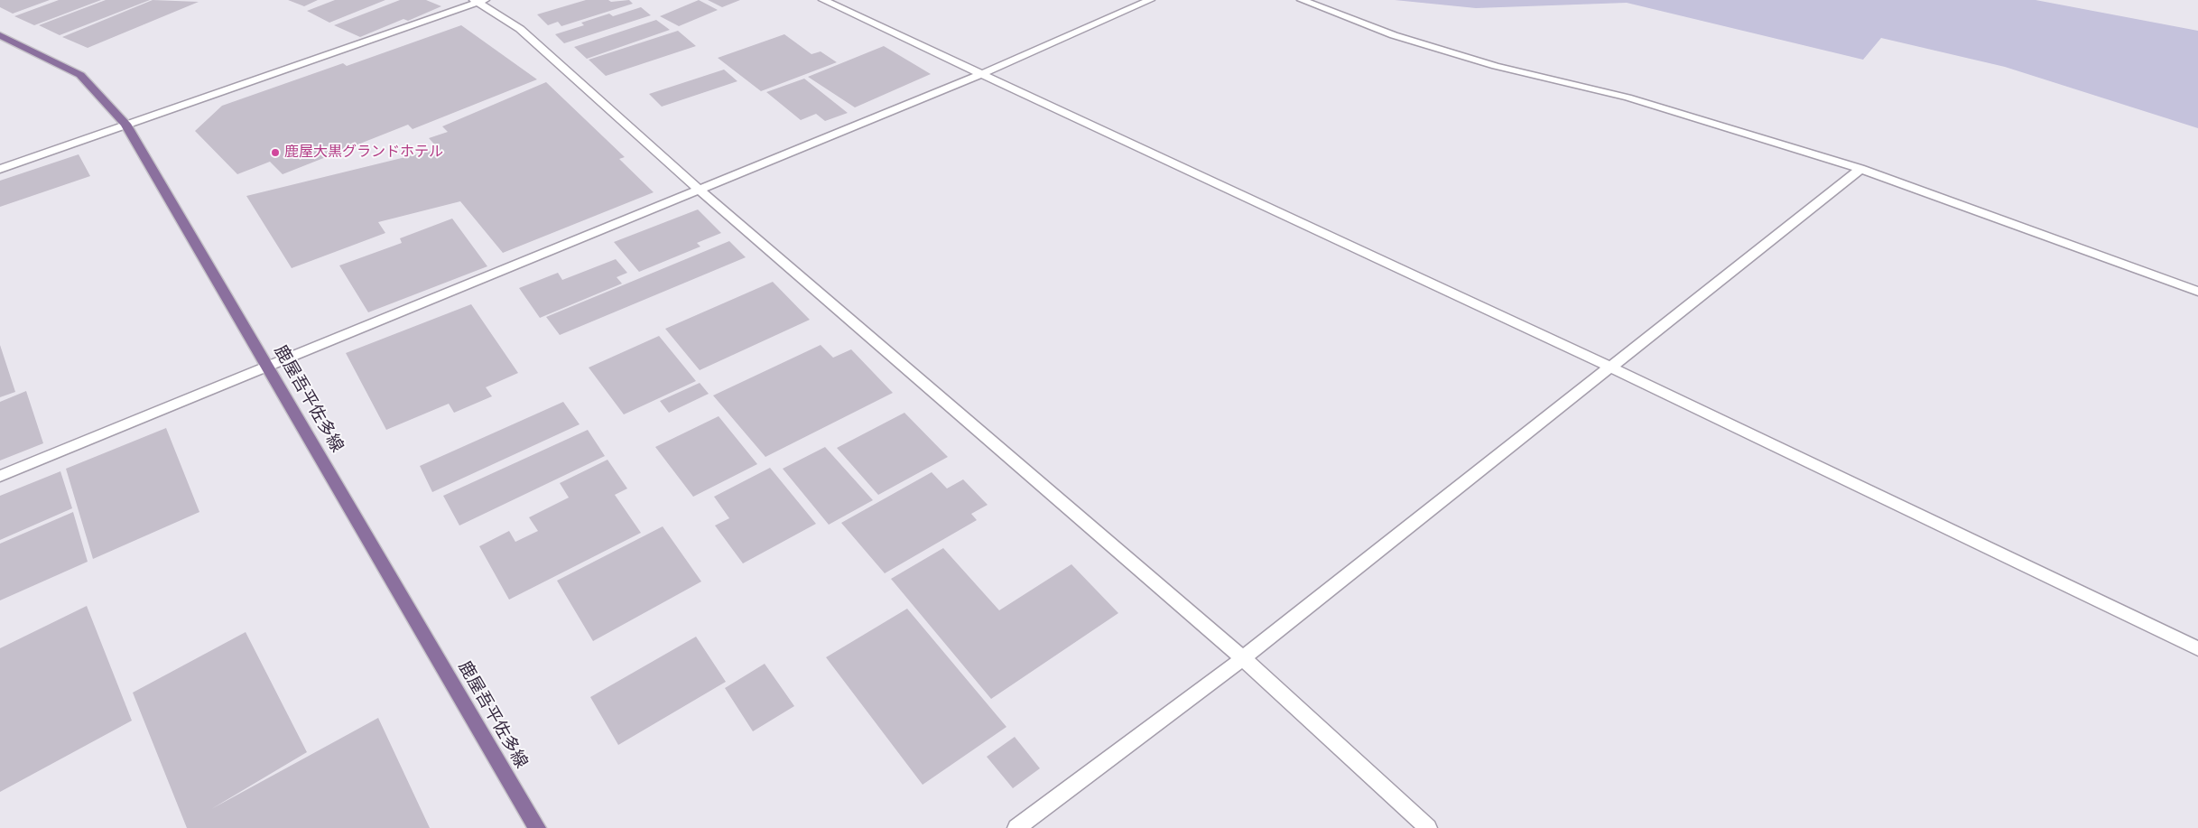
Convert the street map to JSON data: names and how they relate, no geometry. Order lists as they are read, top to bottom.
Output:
{
  "streets": {
    "main road": ["鹿屋吾平佐多線"]
  },
  "places": ["鹿屋大黒グランドホテル"]
}
